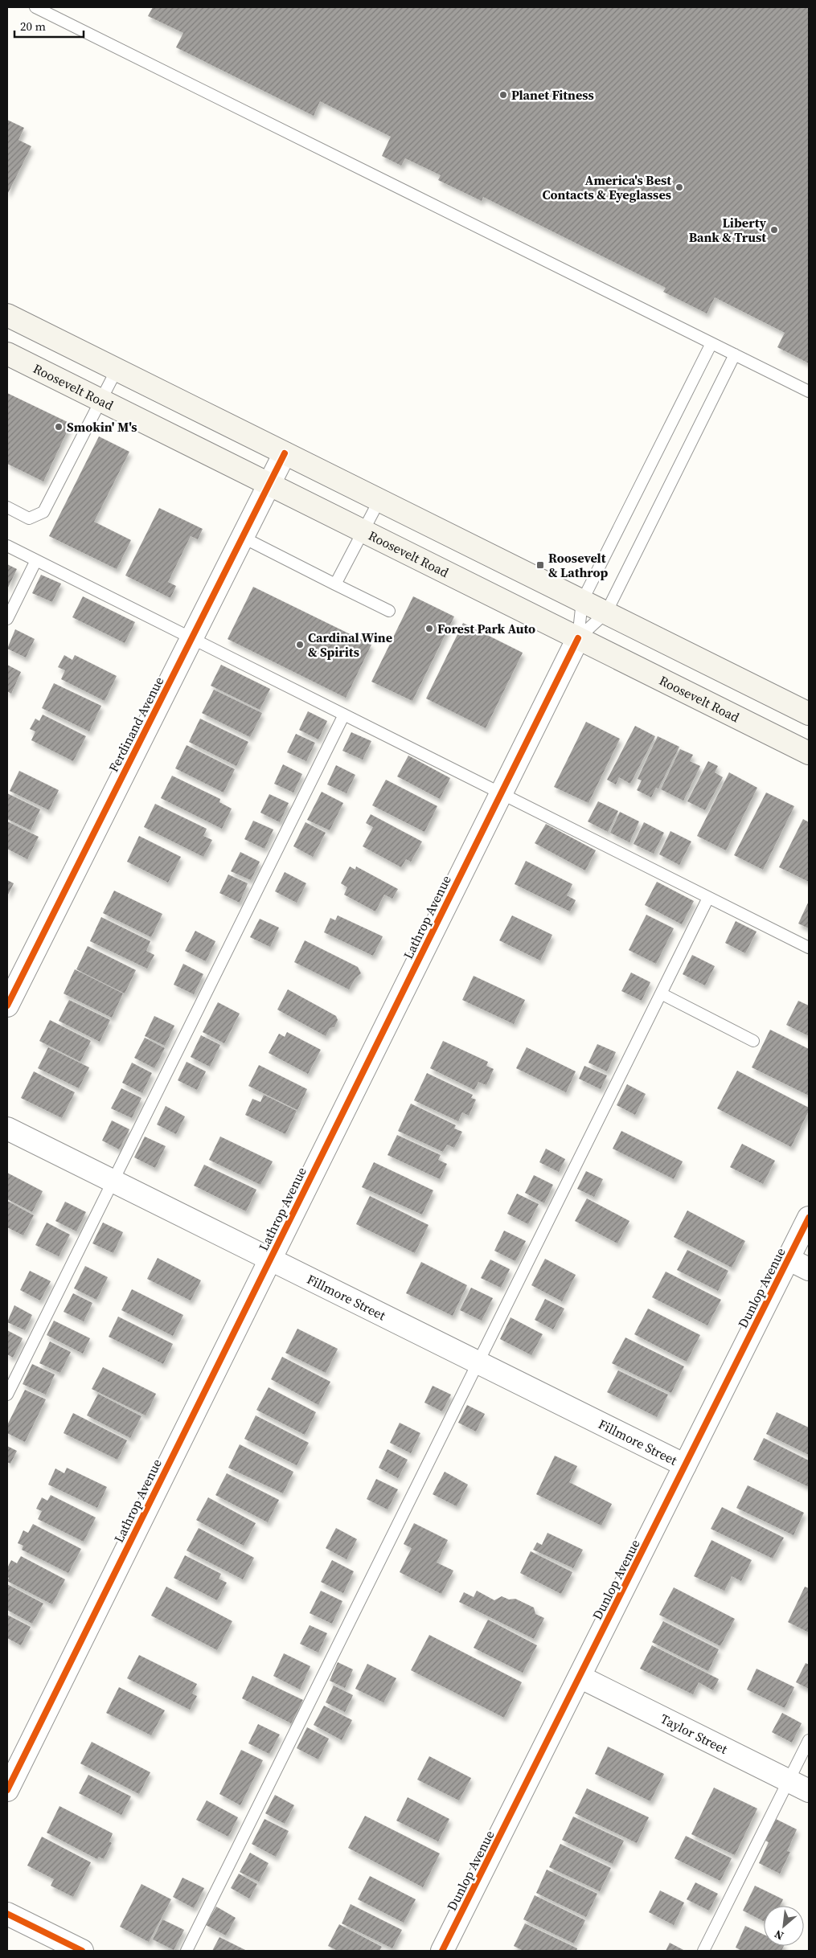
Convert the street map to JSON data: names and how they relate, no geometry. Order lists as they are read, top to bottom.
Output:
{
  "streets": {
    "main road": ["Roosevelt Road"],
    "street": [
      "Ferdinand Avenue",
      "Lathrop Avenue",
      "Dunlop Avenue",
      "Fillmore Street",
      "Taylor Street"
    ]
  },
  "crossings": [
    ["Roosevelt Road", "Ferdinand Avenue"],
    ["Roosevelt Road", "Lathrop Avenue"],
    ["Lathrop Avenue", "Fillmore Street"],
    ["Dunlop Avenue", "Fillmore Street"],
    ["Dunlop Avenue", "Taylor Street"]
  ],
  "places": {
    "other": [
      "Planet Fitness",
      "America's Best Contacts & Eyeglasses",
      "Liberty Bank & Trust",
      "Smokin' M's",
      "Forest Park Auto",
      "Cardinal Wine & Spirits"
    ],
    "transit": ["Roosevelt & Lathrop"]
  },
  "scale_bar": "20 m",
  "north": "bottom left"
}
